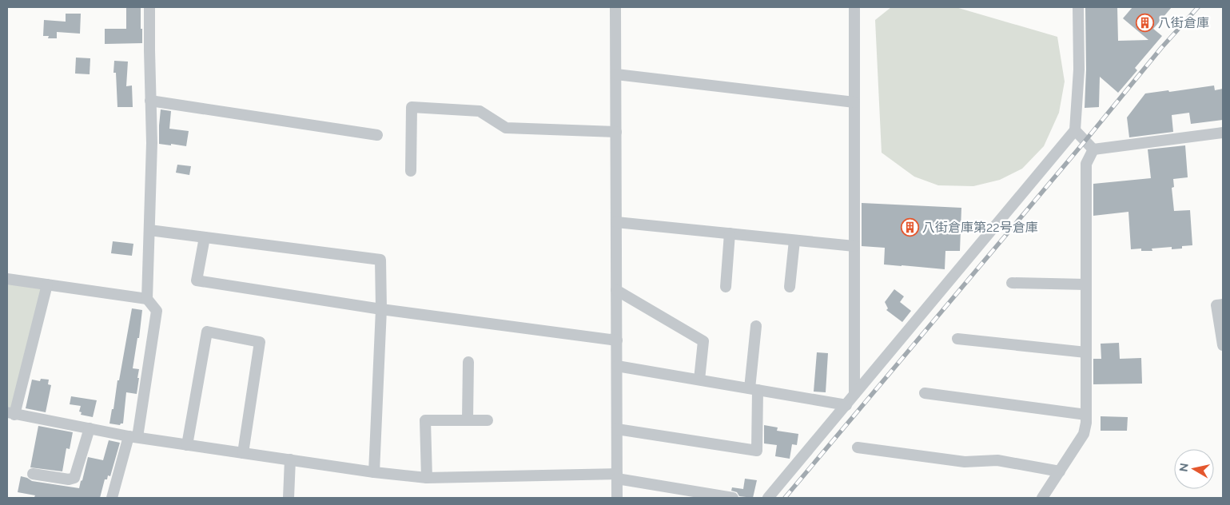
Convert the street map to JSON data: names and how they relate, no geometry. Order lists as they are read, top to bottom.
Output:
{
  "places": {
    "building": ["八街倉庫", "八街倉庫第22号倉庫"]
  },
  "north": "left"
}
